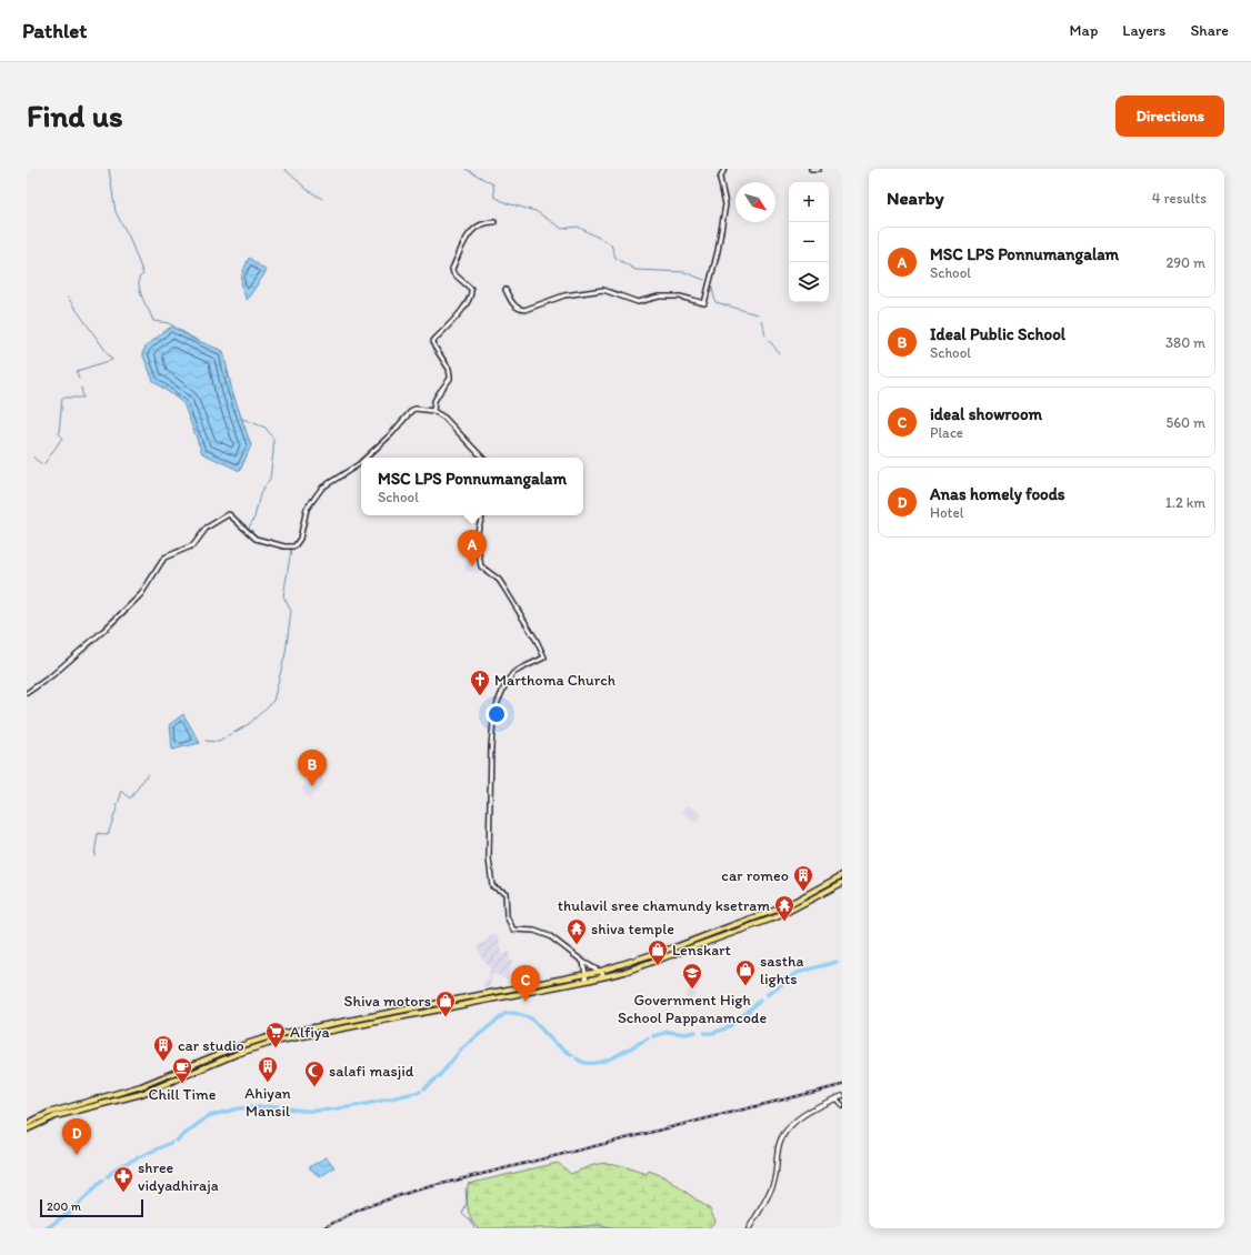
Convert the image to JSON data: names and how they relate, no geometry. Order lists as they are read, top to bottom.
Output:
{
  "places": {
    "church": ["Marthoma Church"],
    "building": ["car romeo", "car studio", "Ahiyan Mansil"],
    "temple": ["thulavil sree chamundy ksetram", "shiva temple"],
    "shop": ["Lenskart", "sastha lights", "Shiva motors"],
    "school or university": ["Government High School Pappanamcode"],
    "supermarket": ["Alfiya"],
    "cafe": ["Chill Time"],
    "mosque": ["salafi masjid"],
    "pharmacy": ["shree vidyadhiraja"]
  },
  "scale_bar": "200 m",
  "north": "bottom right",
  "page": {
    "header": "Pathlet",
    "nav": ["Map", "Layers", "Share"],
    "buttons": "Directions",
    "title": "Find us",
    "heading": ["Nearby", "4 results"],
    "map_buttons": ["+", "−"],
    "list": [
      {
        "mark": "A",
        "name": "MSC LPS Ponnumangalam",
        "note": "School",
        "value": "290 m"
      },
      {
        "mark": "B",
        "name": "Ideal Public School",
        "note": "School",
        "value": "380 m"
      },
      {
        "mark": "C",
        "name": "ideal showroom",
        "note": "Place",
        "value": "560 m"
      },
      {
        "mark": "D",
        "name": "Anas homely foods",
        "note": "Hotel",
        "value": "1.2 km"
      }
    ],
    "popup": ["MSC LPS Ponnumangalam", "School"],
    "pins": [
      "A",
      "B",
      "C",
      "D"
    ],
    "scale": "200 m"
  }
}
